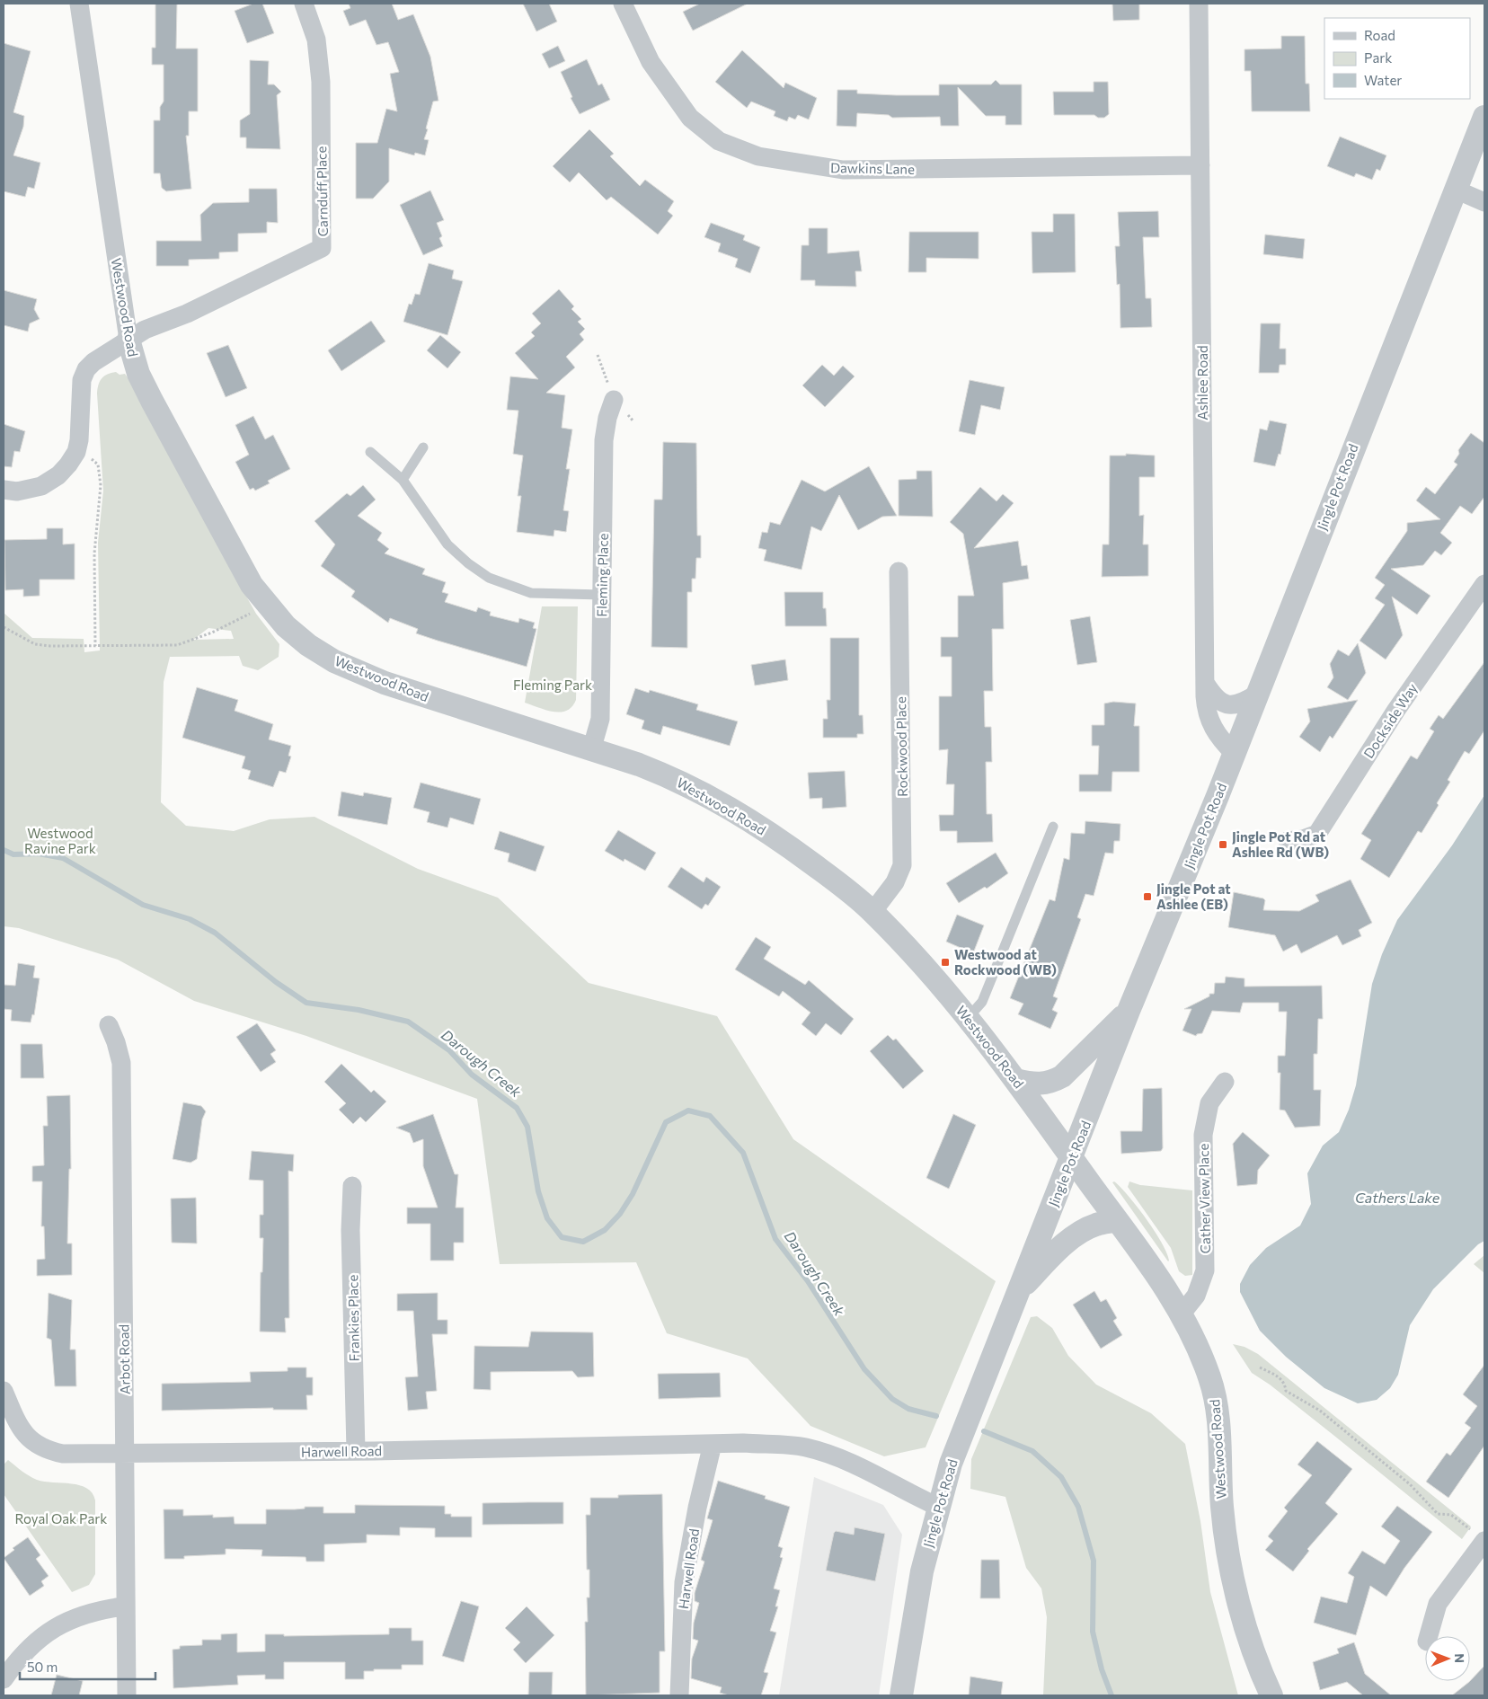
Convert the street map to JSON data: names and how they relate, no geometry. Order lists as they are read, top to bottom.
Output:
{
  "streets": {
    "street": [
      "Dawkins Lane",
      "Carnduff Place",
      "Westwood Road",
      "Ashlee Road",
      "Jingle Pot Road",
      "Fleming Place",
      "Dockside Way",
      "Rockwood Place",
      "Cather View Place",
      "Frankies Place",
      "Arbot Road",
      "Harwell Road"
    ]
  },
  "crossings": [
    ["Dawkins Lane", "Ashlee Road"],
    ["Carnduff Place", "Westwood Road"],
    ["Westwood Road", "Jingle Pot Road"],
    ["Westwood Road", "Fleming Place"],
    ["Westwood Road", "Rockwood Place"],
    ["Westwood Road", "Cather View Place"],
    ["Ashlee Road", "Jingle Pot Road"],
    ["Jingle Pot Road", "Harwell Road"],
    ["Frankies Place", "Harwell Road"],
    ["Arbot Road", "Harwell Road"]
  ],
  "water": ["Darough Creek", "Cathers Lake"],
  "parks": ["Fleming Park", "Westwood Ravine Park", "Royal Oak Park"],
  "places": {
    "transit": ["Jingle Pot Rd at Ashlee Rd (WB)", "Jingle Pot at Ashlee (EB)", "Westwood at Rockwood (WB)"]
  },
  "legend": ["Road", "Park", "Water"],
  "scale_bar": "50 m",
  "north": "right"
}
